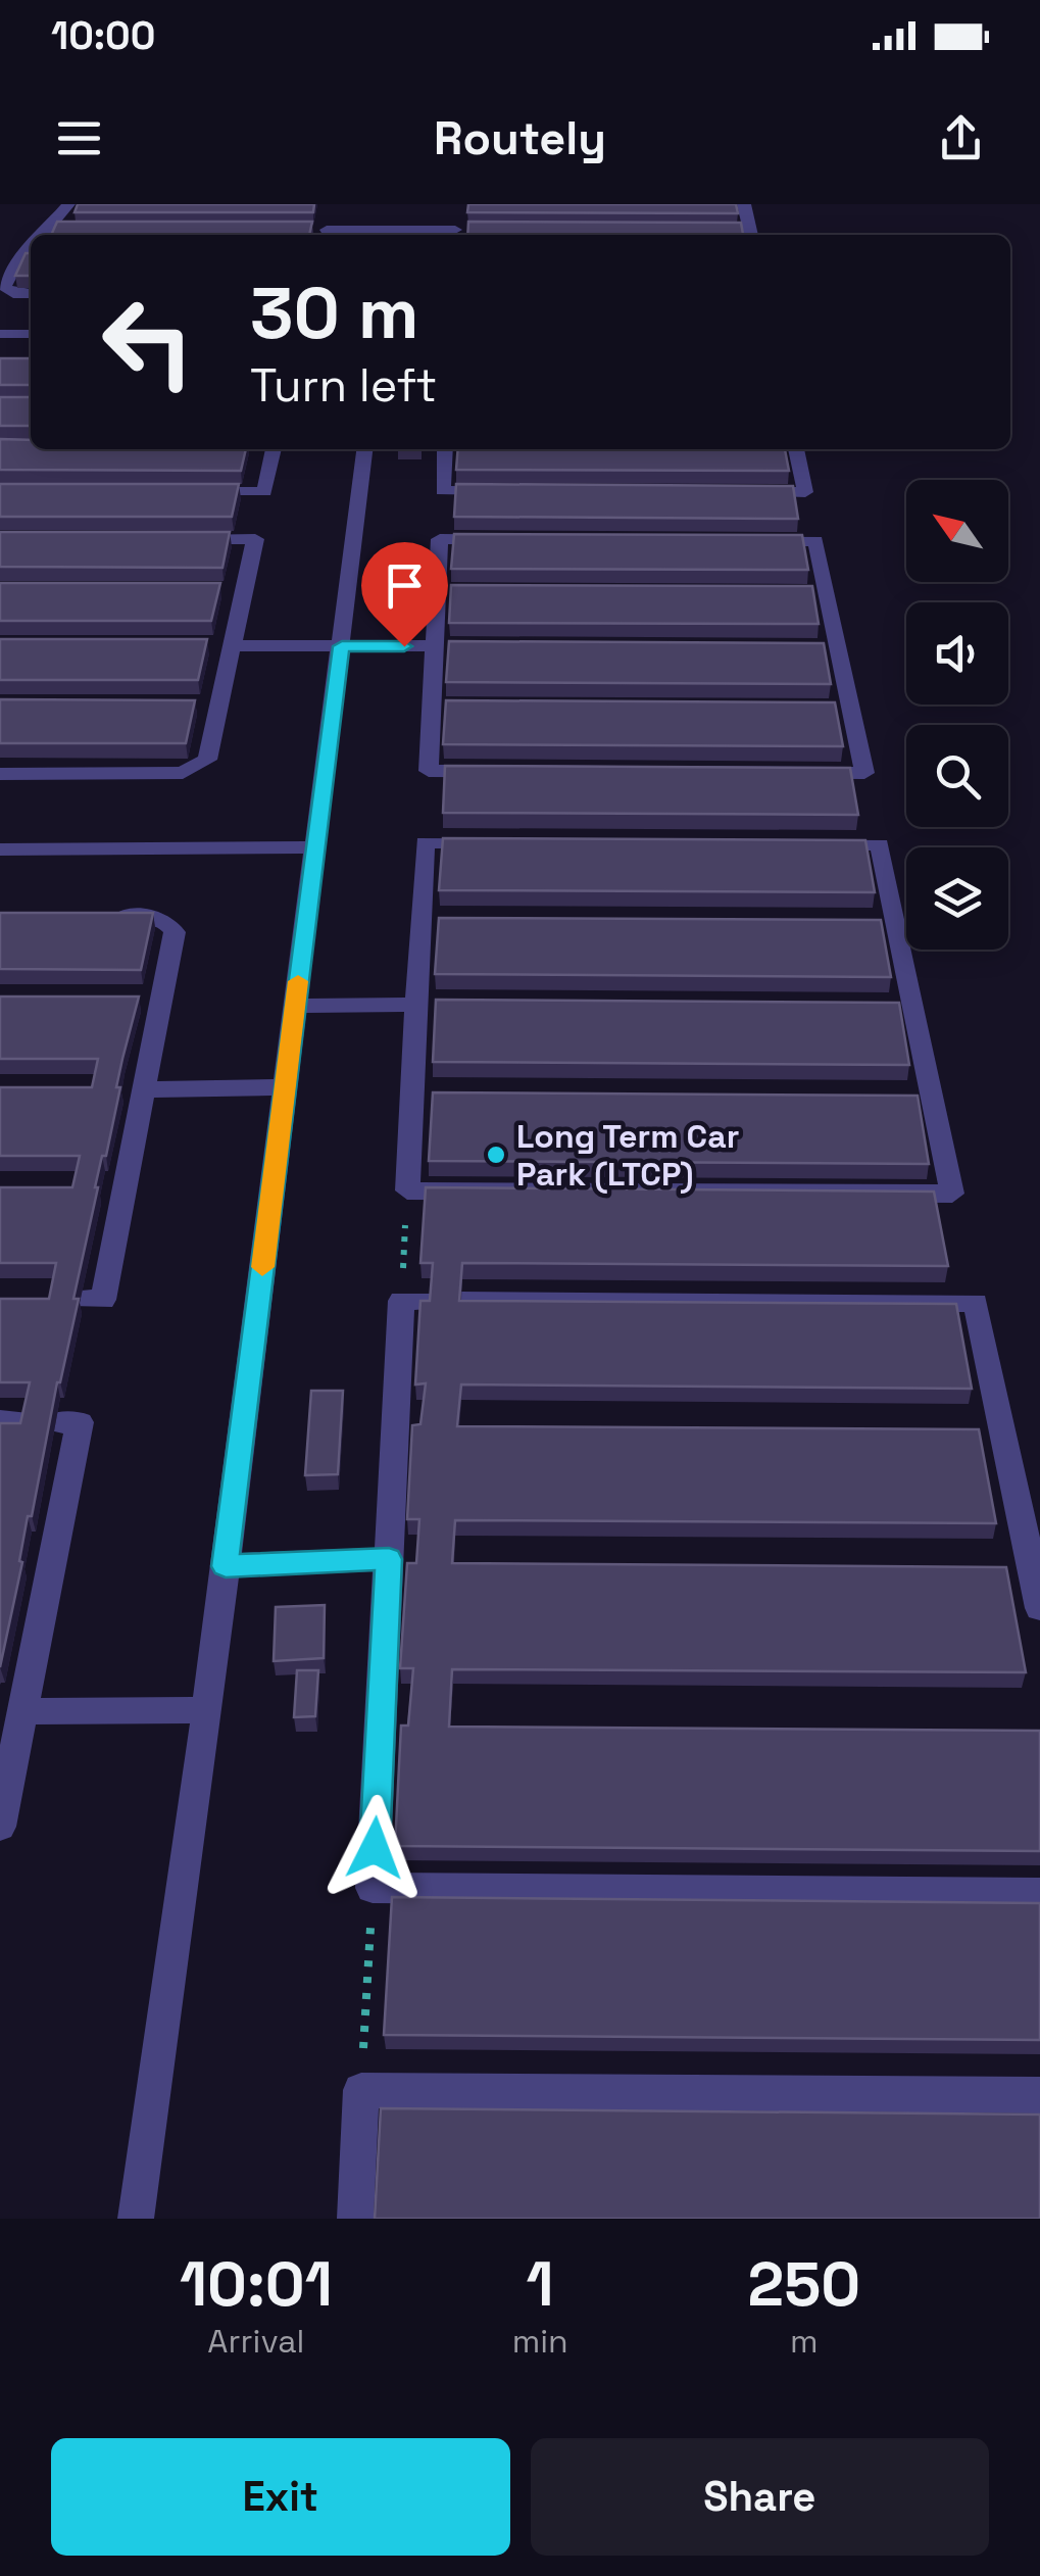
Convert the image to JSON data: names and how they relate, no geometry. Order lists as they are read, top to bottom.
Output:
{
  "places": ["Long Term Car Park (LTCP)"],
  "north": "top left",
  "page": {
    "status": "10:00",
    "header": "Routely",
    "turn": ["30 m", "Turn left"],
    "eta": [
      "10:01",
      "Arrival",
      "1",
      "min",
      "250",
      "m"
    ],
    "buttons": ["Exit", "Share"]
  }
}
